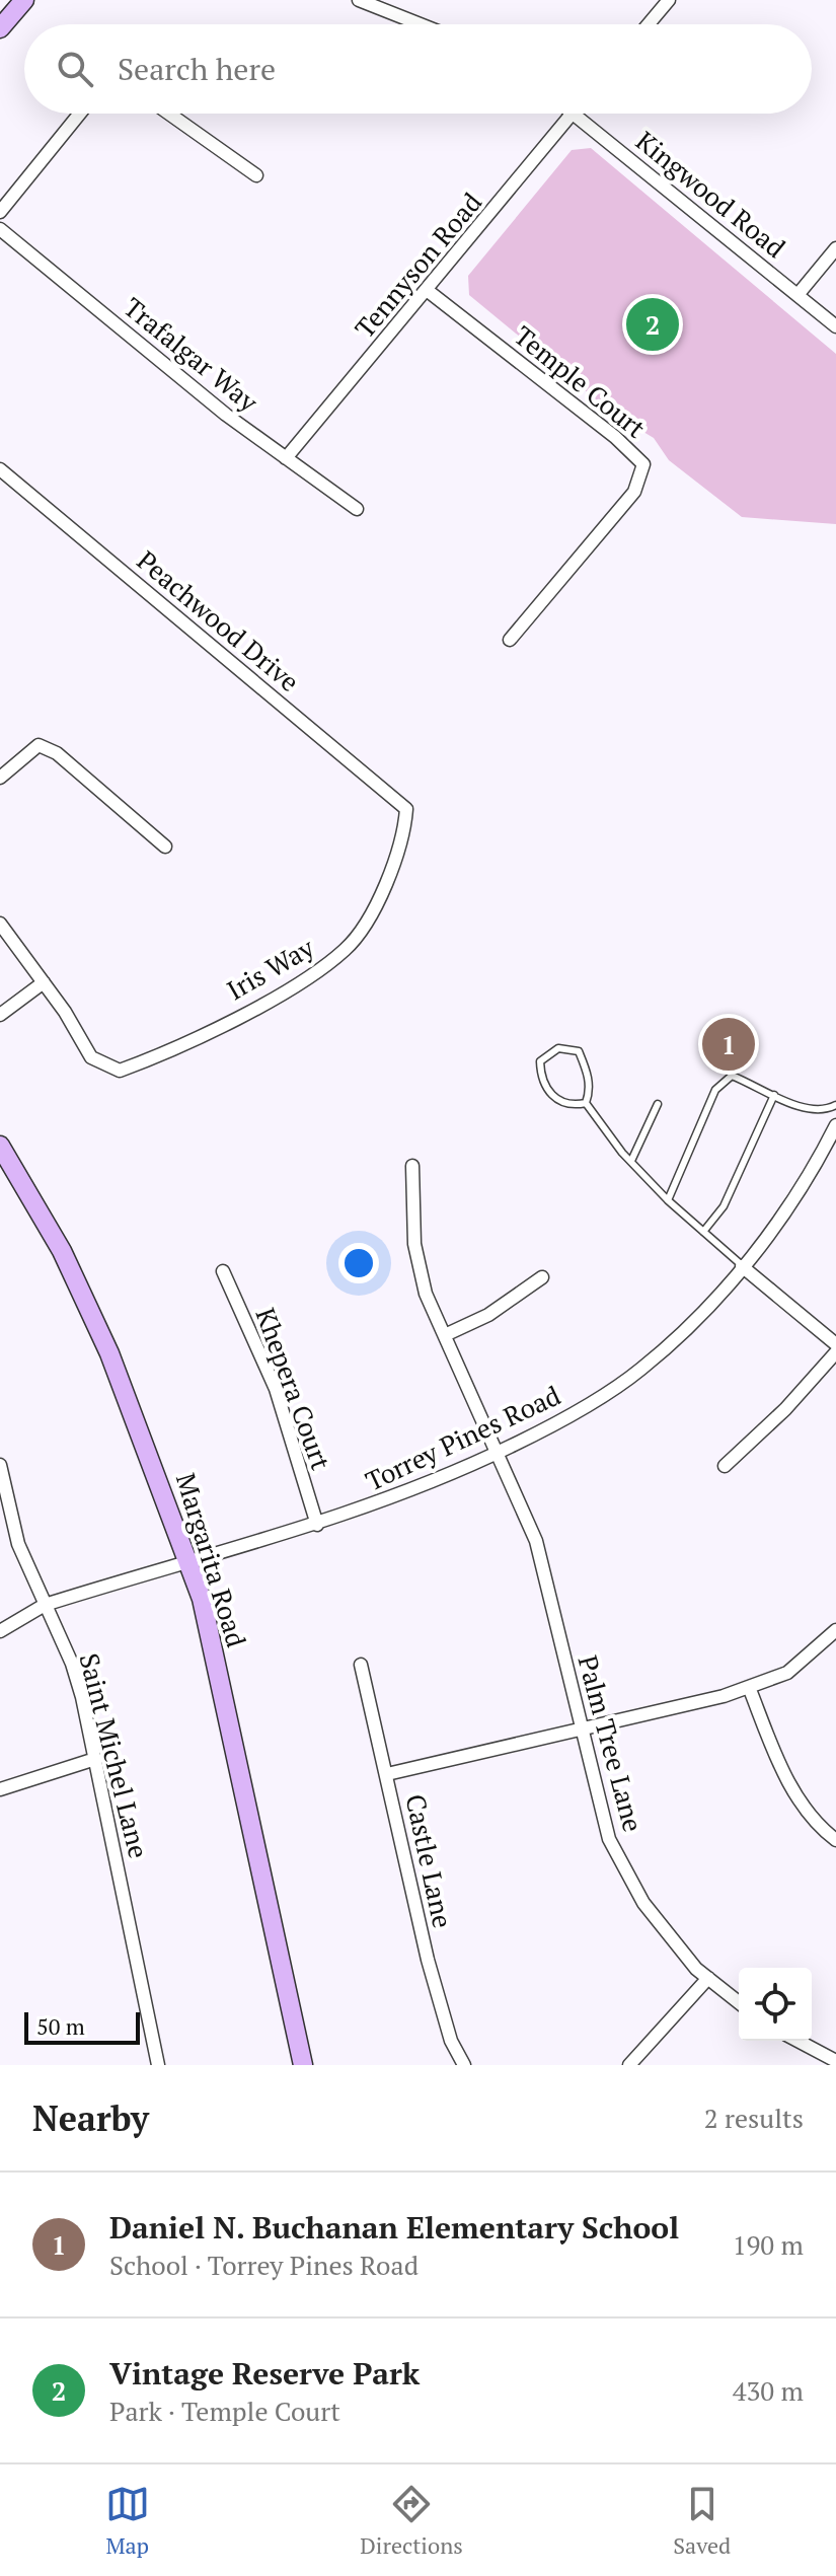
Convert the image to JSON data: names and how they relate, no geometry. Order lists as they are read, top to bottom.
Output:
{
  "streets": {
    "main road": ["Margarita Road"],
    "street": [
      "Kingwood Road",
      "Tennyson Road",
      "Trafalgar Way",
      "Temple Court",
      "Peachwood Drive",
      "Iris Way",
      "Khepera Court",
      "Torrey Pines Road",
      "Palm Tree Lane",
      "Saint Michel Lane",
      "Castle Lane"
    ]
  },
  "crossings": [
    ["Tennyson Road", "Trafalgar Way"],
    ["Tennyson Road", "Temple Court"],
    ["Peachwood Drive", "Iris Way"],
    ["Khepera Court", "Torrey Pines Road"],
    ["Torrey Pines Road", "Margarita Road"],
    ["Torrey Pines Road", "Palm Tree Lane"],
    ["Torrey Pines Road", "Saint Michel Lane"]
  ],
  "scale_bar": "50 m",
  "page": {
    "search": "Search here",
    "pins": ["2", "1"],
    "scale": "50 m",
    "heading": ["Nearby", "2 results"],
    "list": [
      {
        "mark": "1",
        "name": "Daniel N. Buchanan Elementary School",
        "note": "School · Torrey Pines Road",
        "value": "190 m"
      },
      {
        "mark": "2",
        "name": "Vintage Reserve Park",
        "note": "Park · Temple Court",
        "value": "430 m"
      }
    ],
    "nav": ["Map", "Directions", "Saved"]
  }
}
